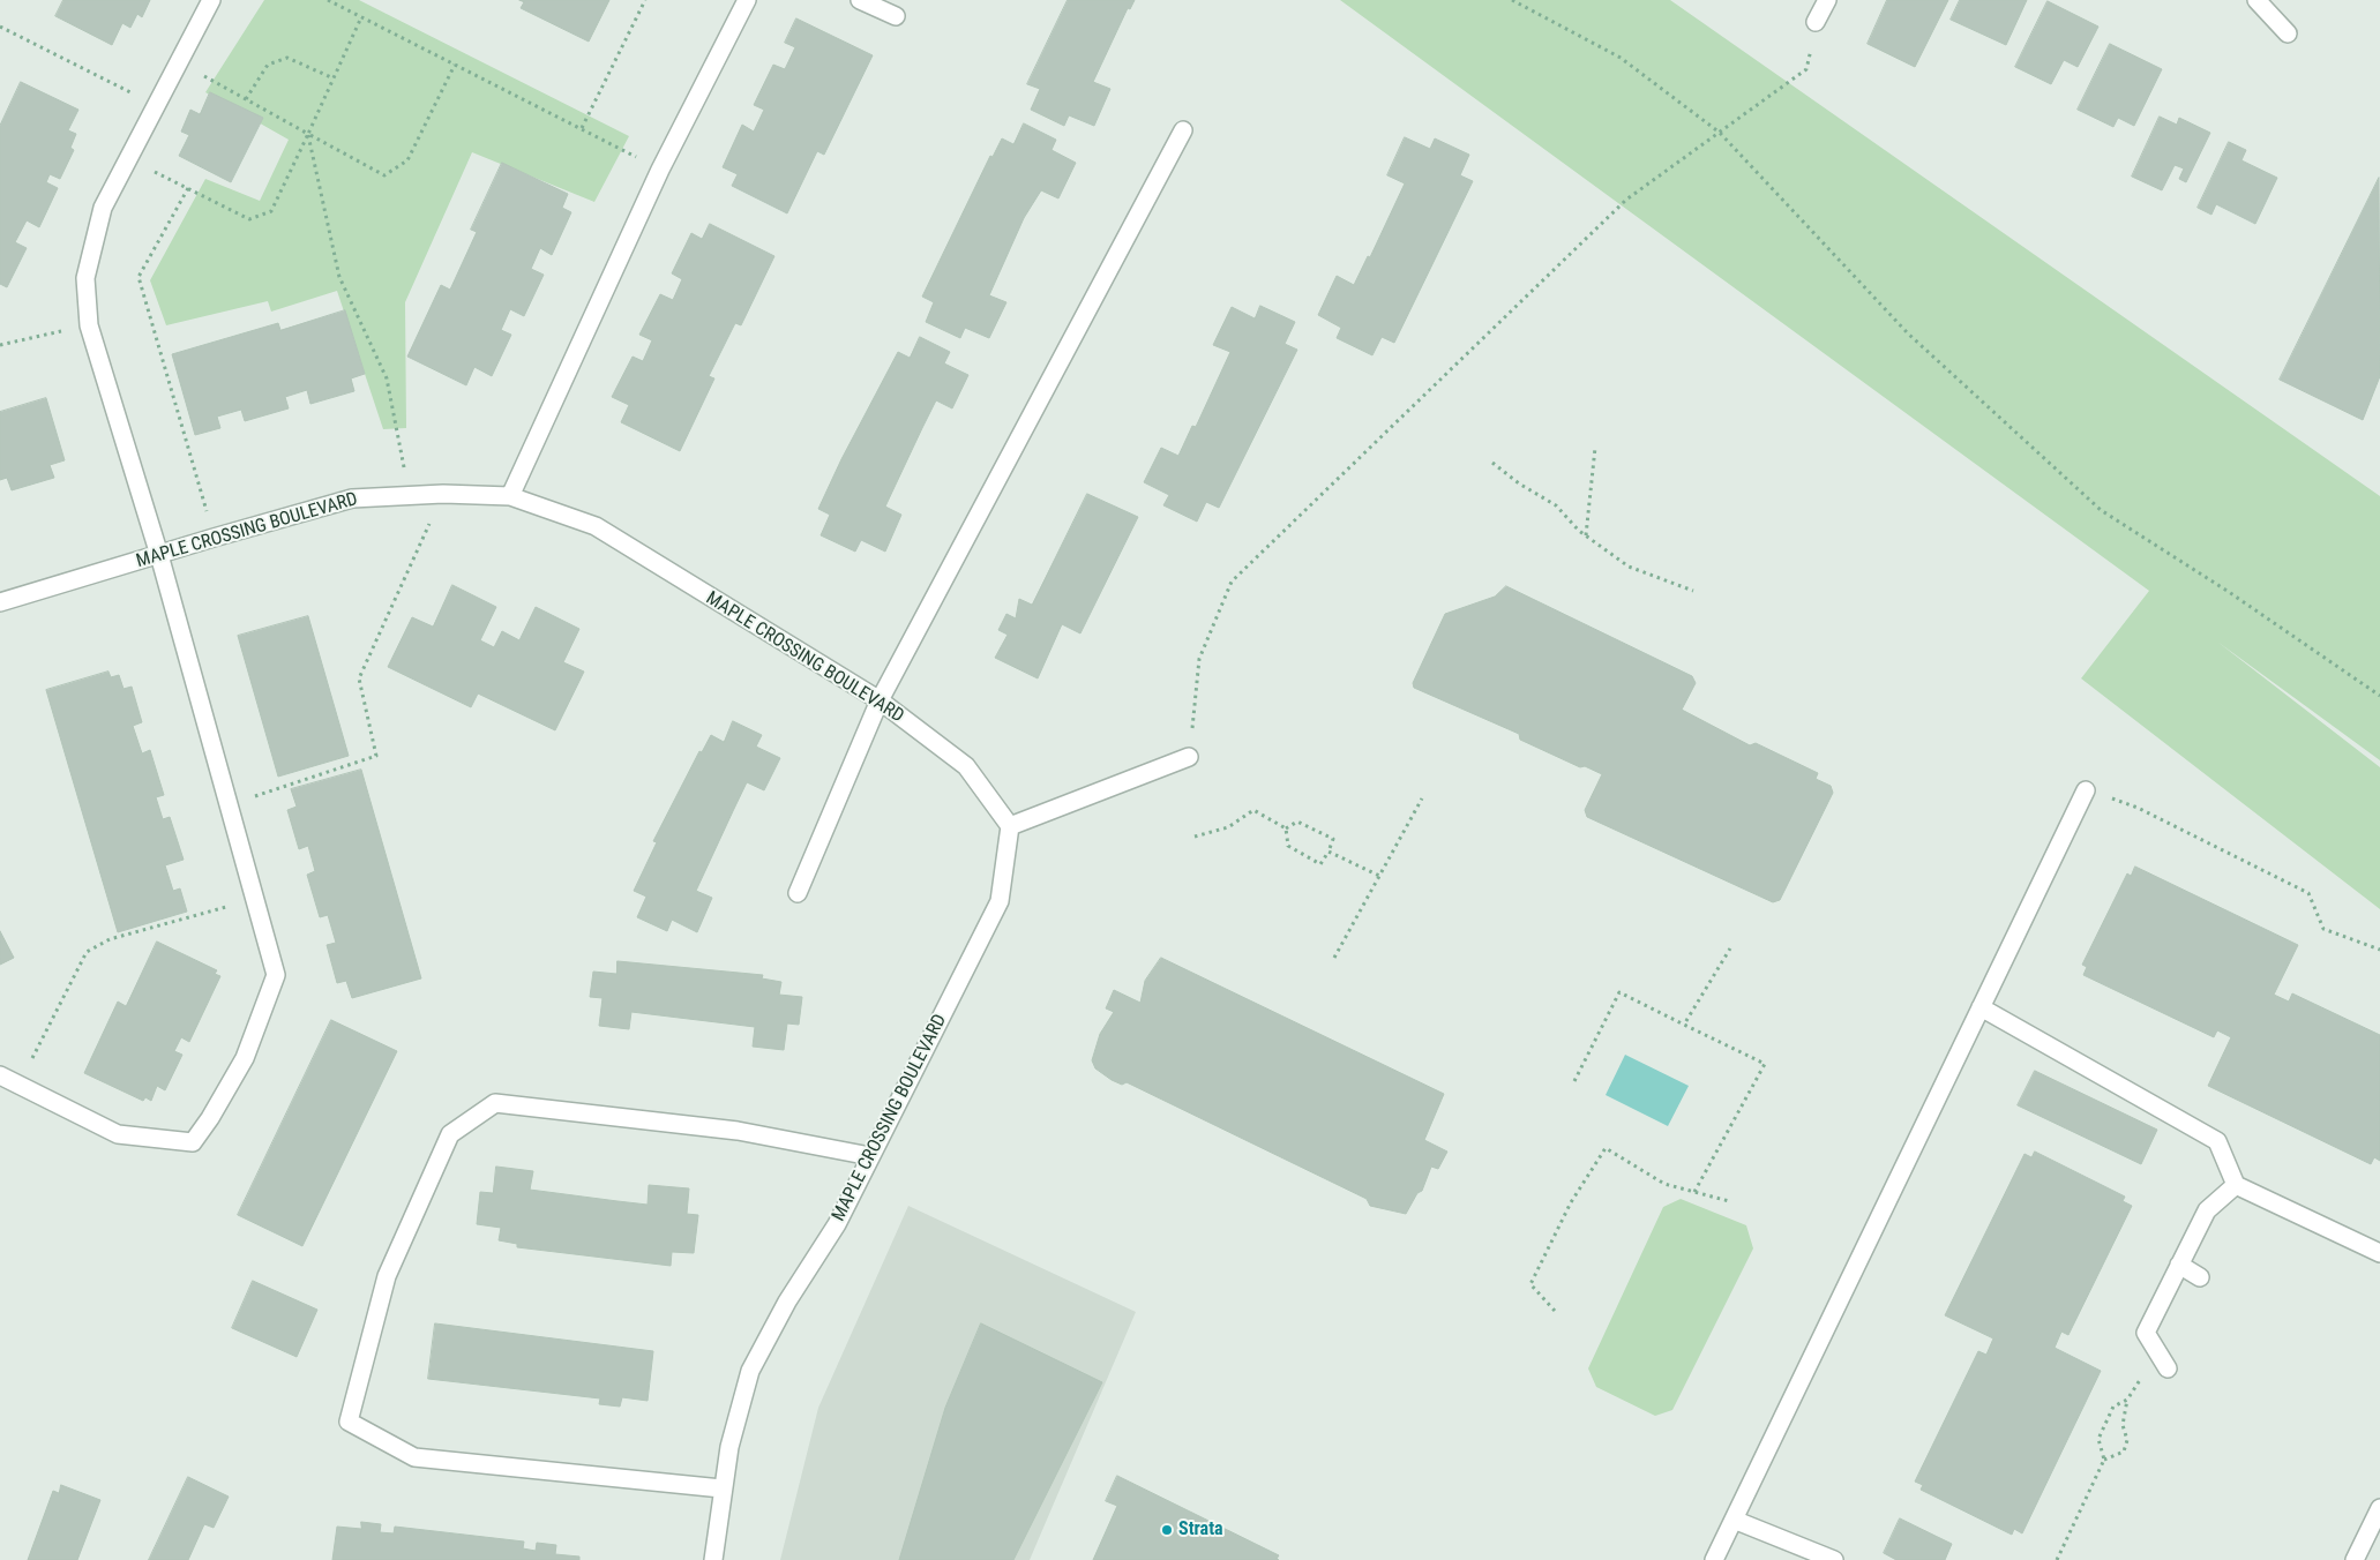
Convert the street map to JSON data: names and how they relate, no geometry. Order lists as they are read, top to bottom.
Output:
{
  "streets": {
    "street": ["MAPLE CROSSING BOULEVARD"]
  },
  "places": ["Strata"]
}
